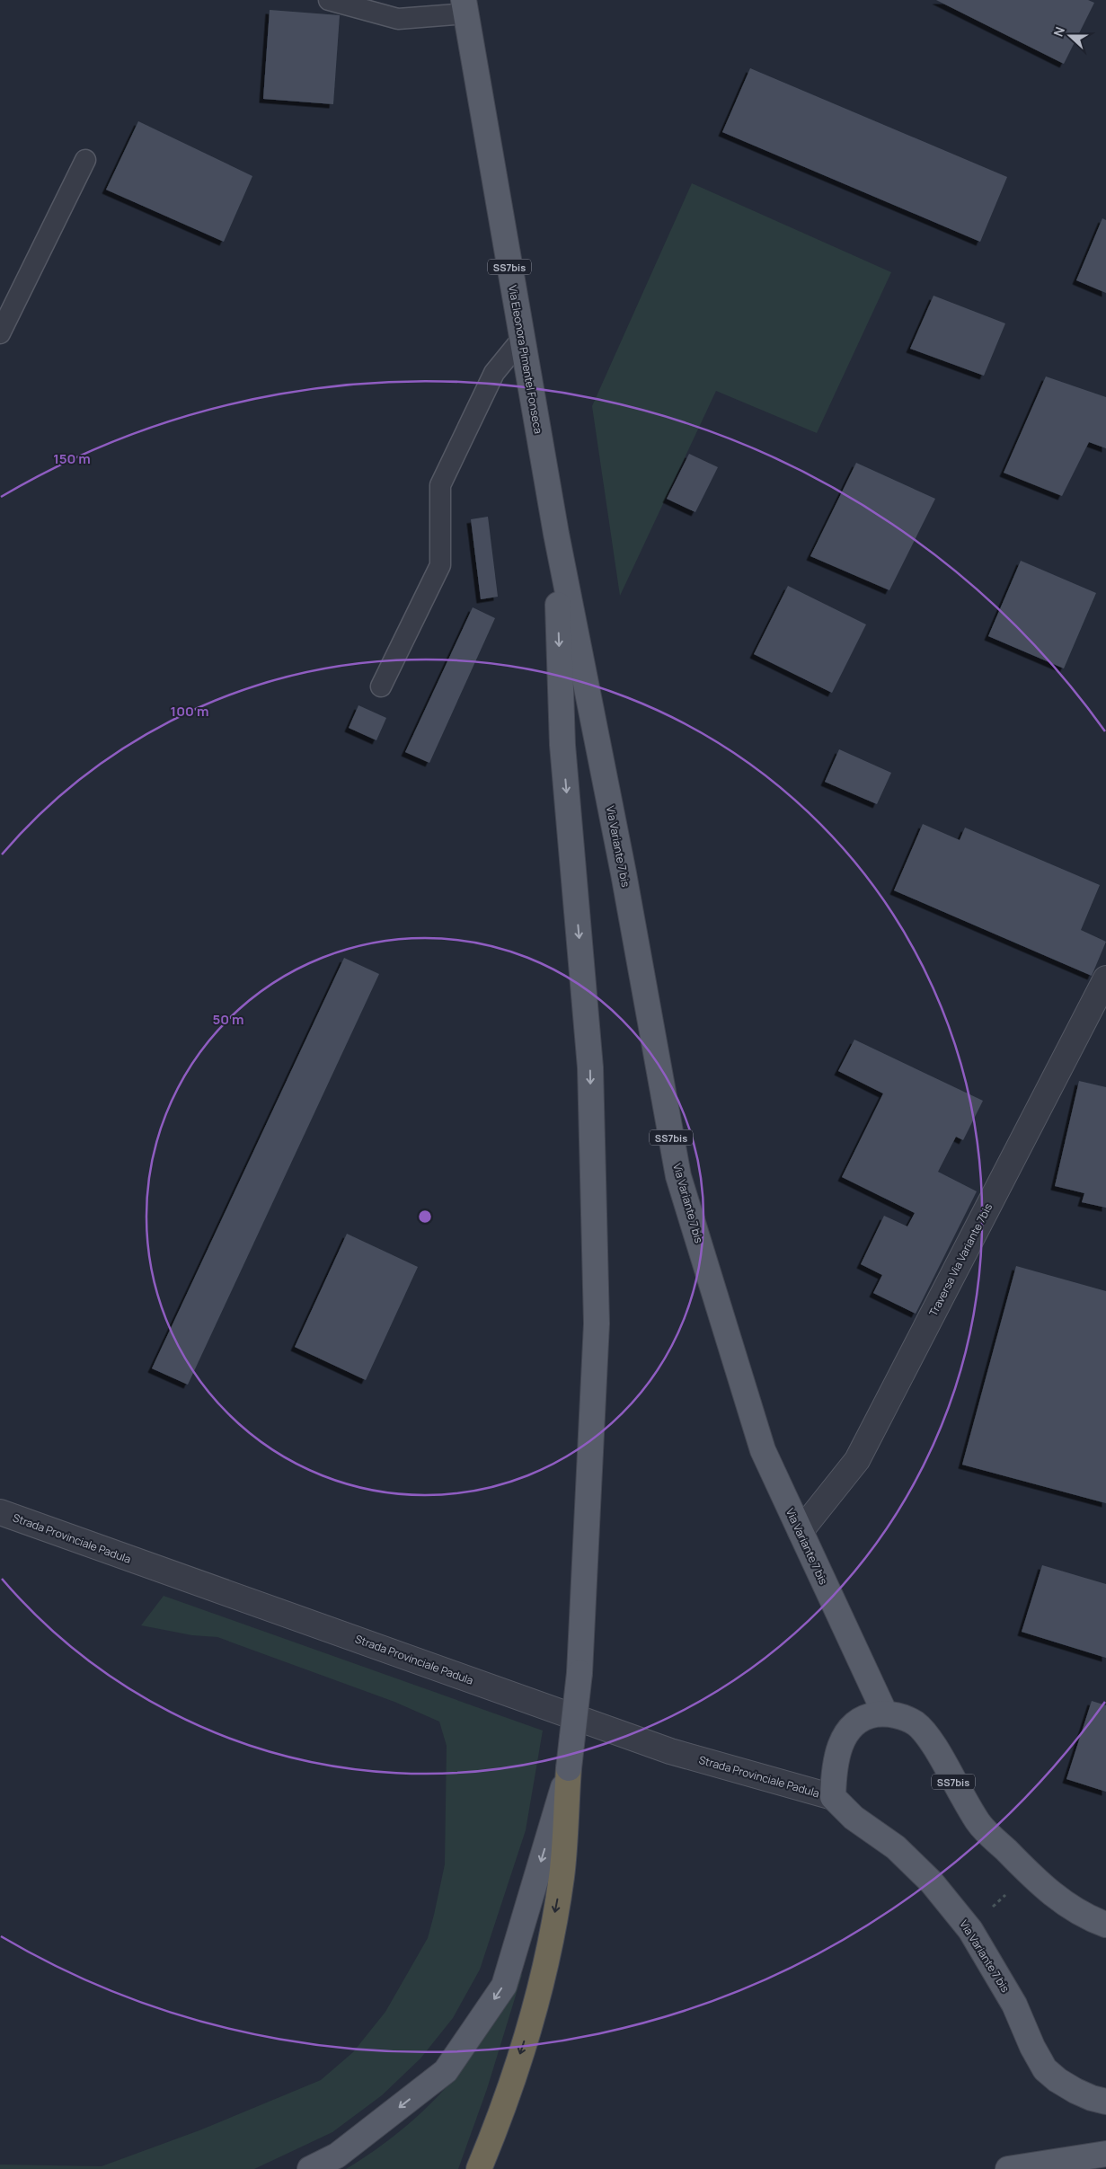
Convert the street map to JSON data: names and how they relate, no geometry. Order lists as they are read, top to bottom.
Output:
{
  "streets": {
    "main road": ["SS7bis", "Via Eleonora Pimentel Fonseca", "Via Variante 7 bis"],
    "street": ["Traversa Via Variante 7bis", "Strada Provinciale Padula"]
  },
  "crossings": [
    ["SS7bis", "Via Variante 7 bis"],
    ["SS7bis", "Strada Provinciale Padula"],
    ["Via Eleonora Pimentel Fonseca", "Via Variante 7 bis"],
    ["Via Variante 7 bis", "Traversa Via Variante 7bis"],
    ["Via Variante 7 bis", "Strada Provinciale Padula"]
  ],
  "north": "left",
  "rings": ["150 m", "100 m", "50 m"]
}
